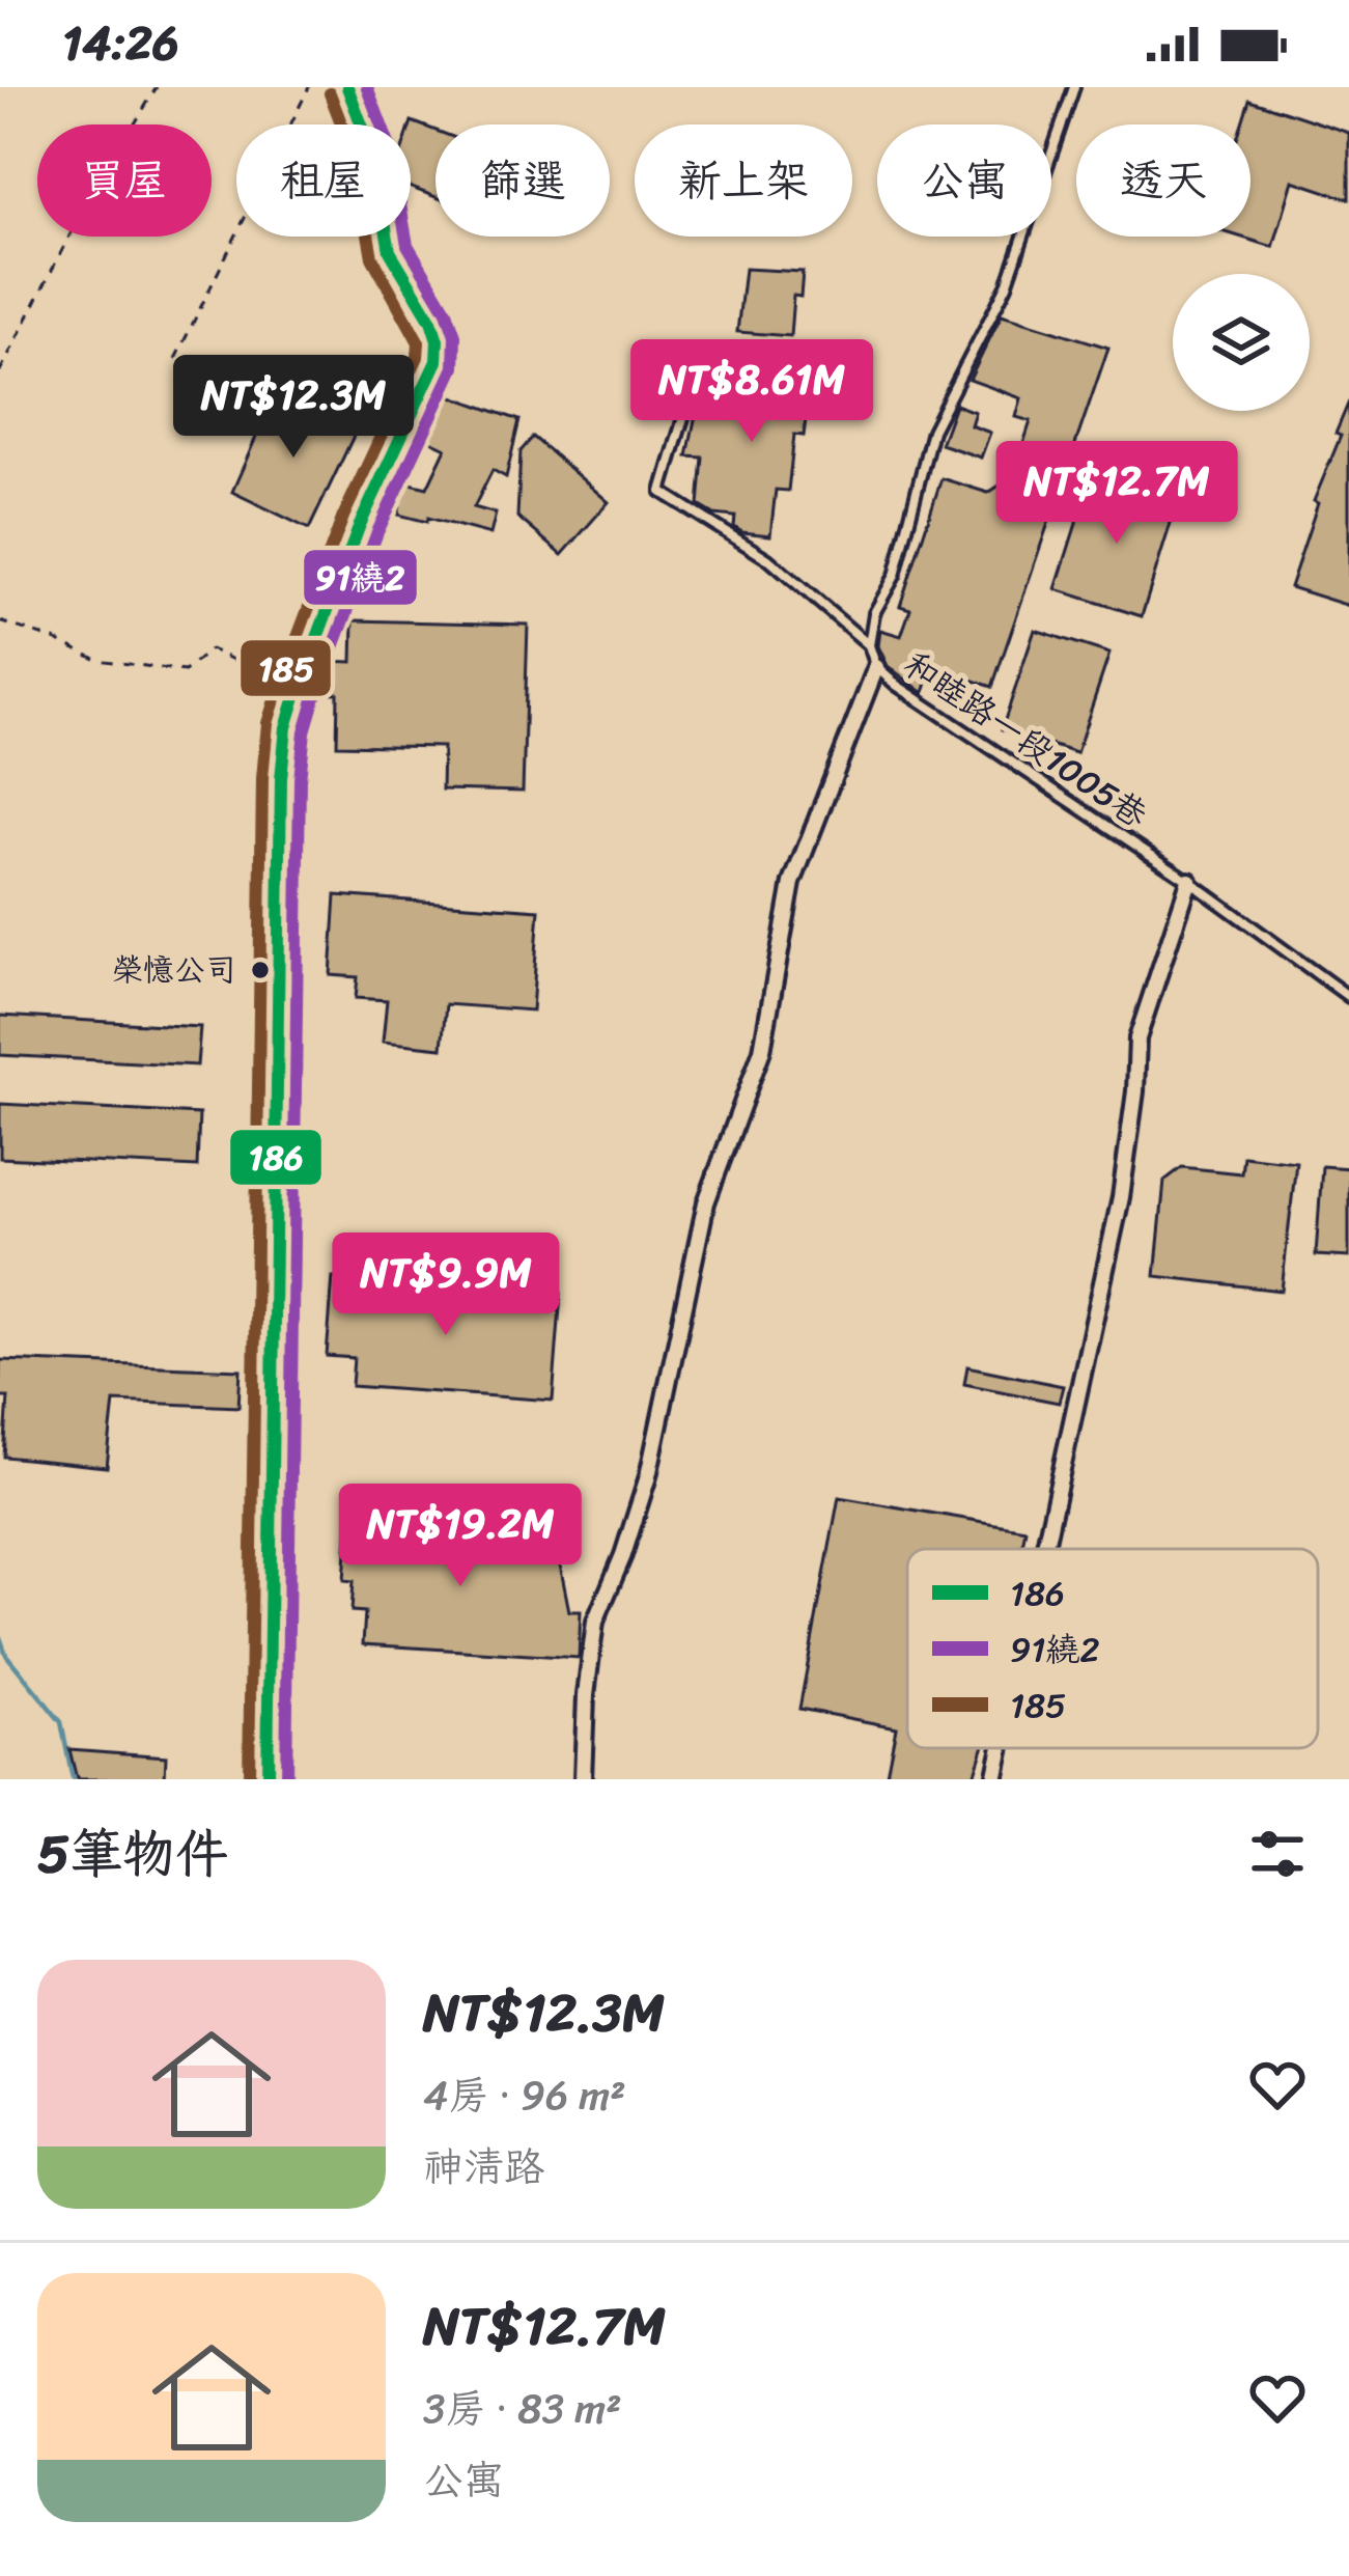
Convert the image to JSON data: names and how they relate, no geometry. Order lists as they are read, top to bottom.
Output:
{
  "streets": {
    "lane": ["和睦路一段1005巷"]
  },
  "places": ["榮憶公司"],
  "lines": ["transit line 186", "transit line 91繞2", "transit line 185"],
  "legend": ["186", "91繞2", "185"],
  "page": {
    "status": "14:26",
    "chip": [
      "買屋",
      "租屋",
      "篩選",
      "新上架",
      "公寓",
      "透天"
    ],
    "price": [
      "NT$8.61M",
      "NT$12.3M",
      "NT$12.7M",
      "NT$9.9M",
      "NT$19.2M"
    ],
    "heading": "5筆物件",
    "list": [
      {
        "name": "NT$12.3M",
        "note": "4房 · 96 m² · 神清路"
      },
      {
        "name": "NT$12.7M",
        "note": "3房 · 83 m² · 公寓"
      }
    ]
  }
}
